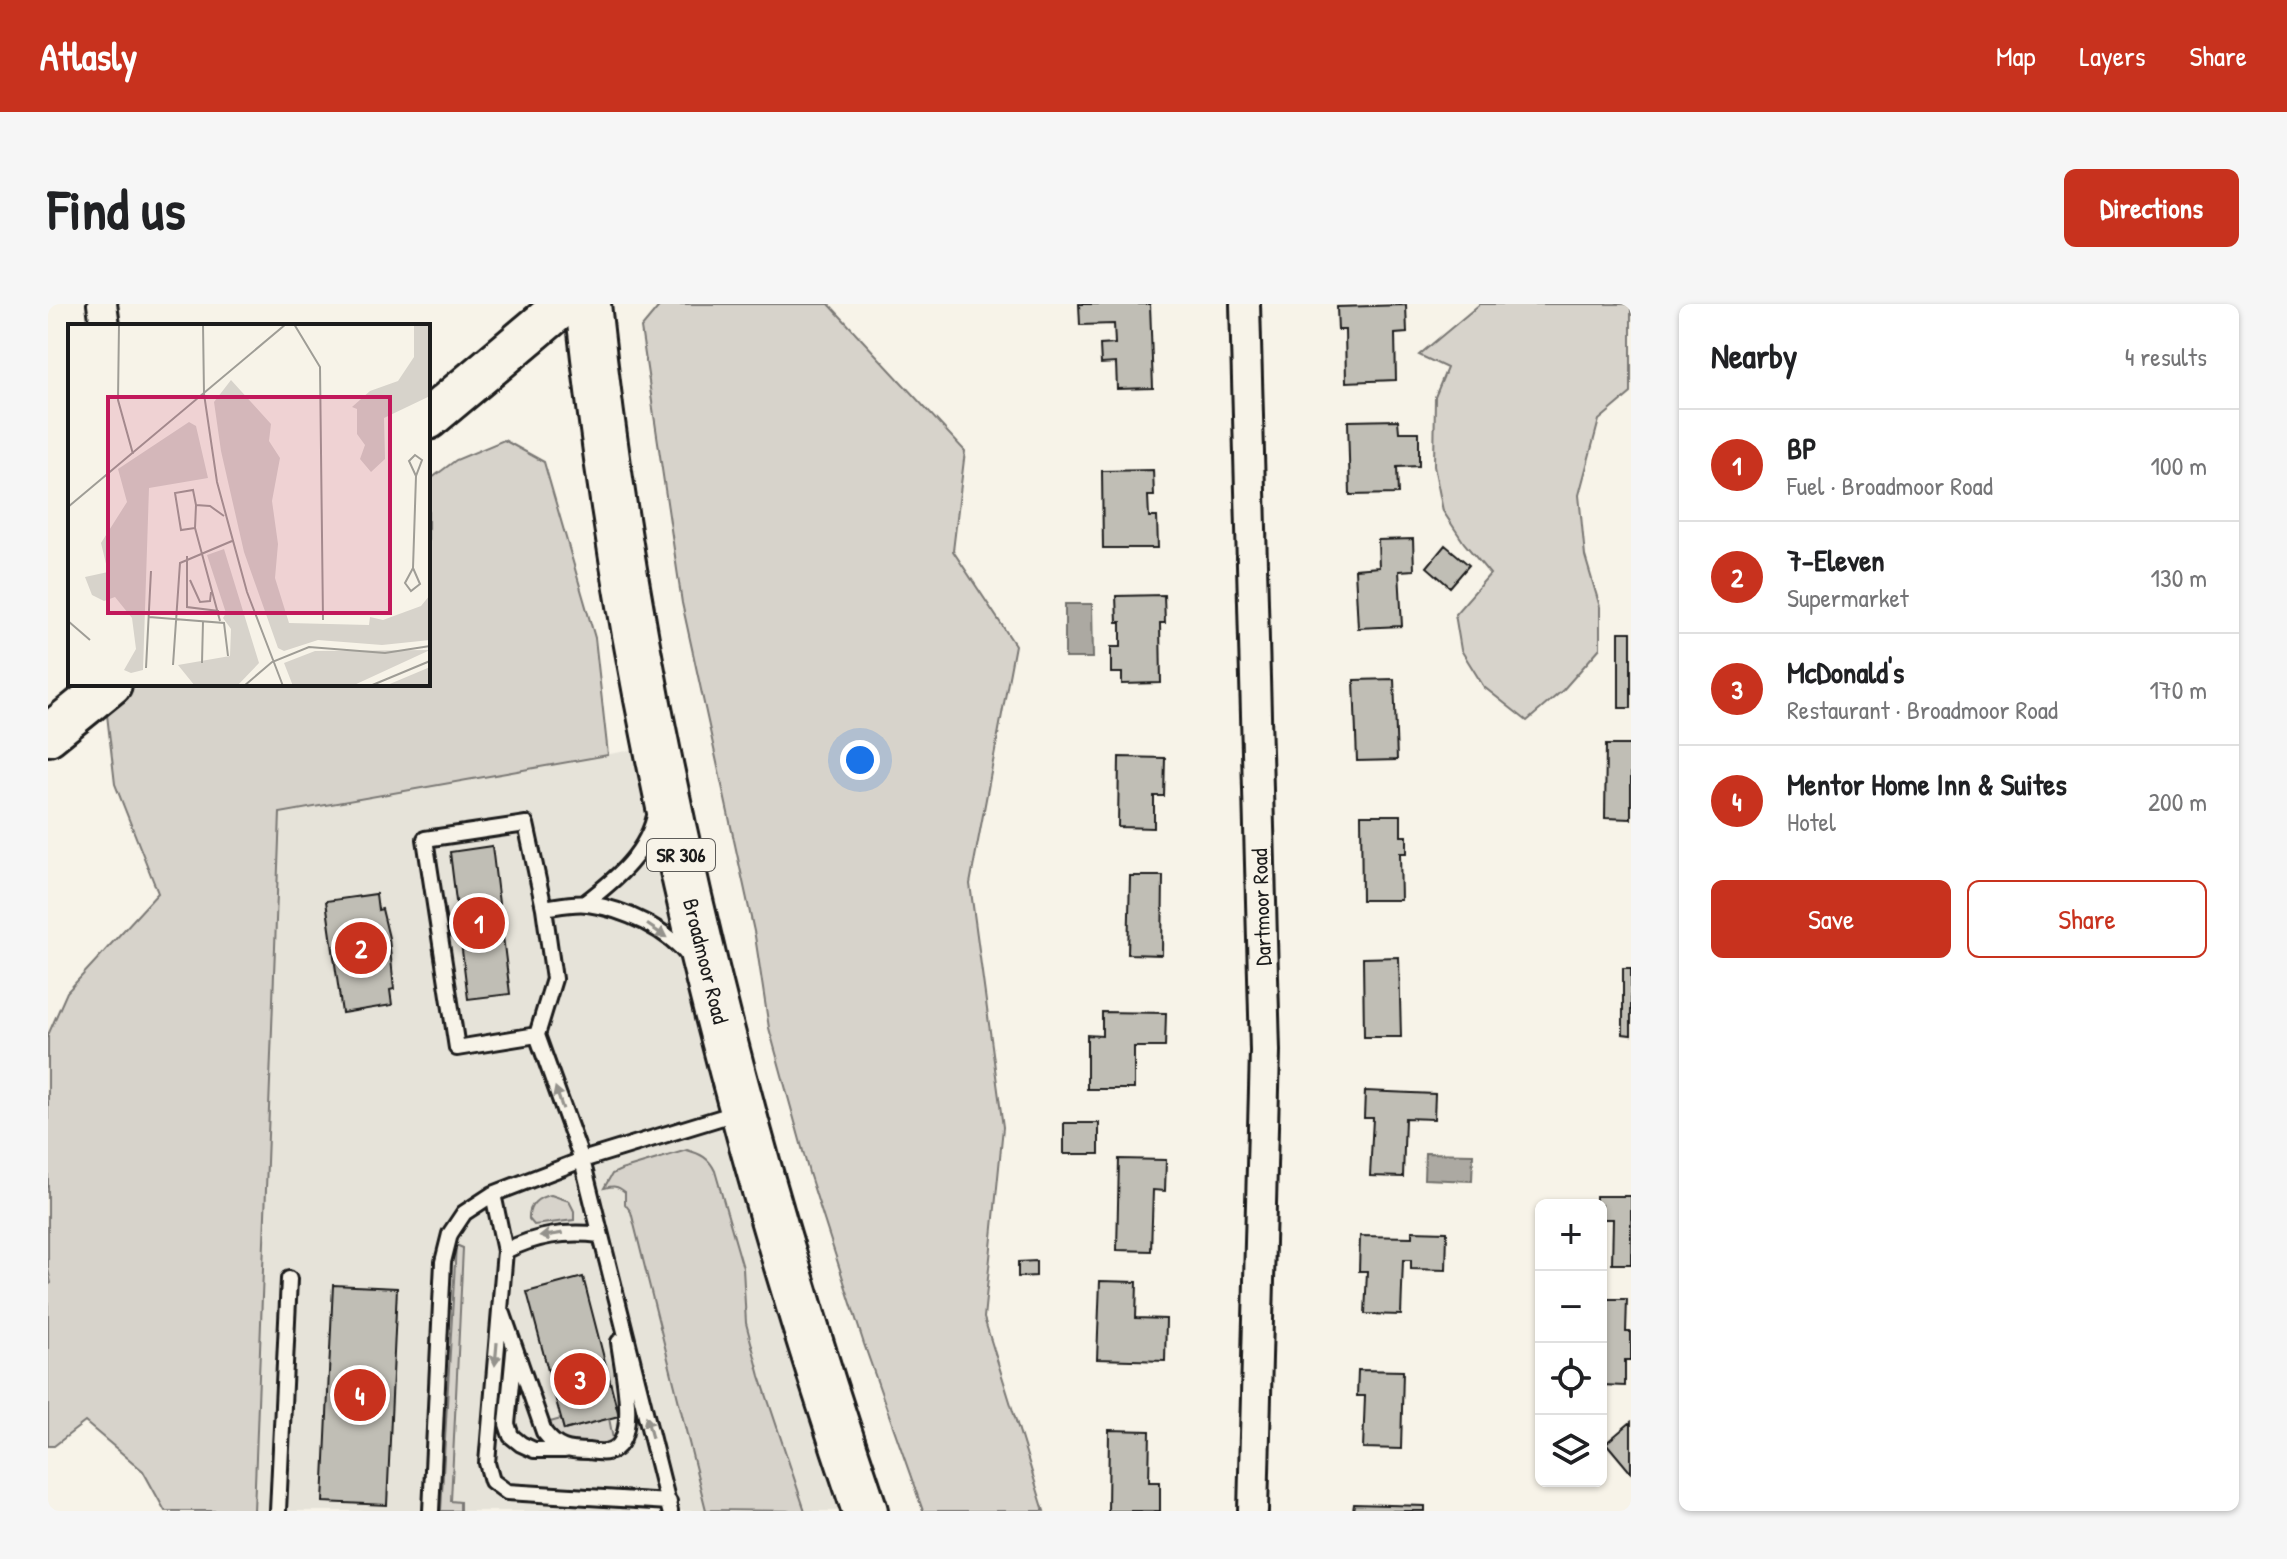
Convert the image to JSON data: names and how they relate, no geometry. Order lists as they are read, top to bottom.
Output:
{
  "streets": {
    "main road": ["SR 306", "Broadmoor Road"],
    "street": ["Dartmoor Road"]
  },
  "page": {
    "header": "Atlasly",
    "nav": ["Map", "Layers", "Share"],
    "buttons": [
      "Directions",
      ["Save", "Share"]
    ],
    "title": "Find us",
    "heading": ["Nearby", "4 results"],
    "list": [
      {
        "mark": "1",
        "name": "BP",
        "note": "Fuel · Broadmoor Road",
        "value": "100 m"
      },
      {
        "mark": "2",
        "name": "7-Eleven",
        "note": "Supermarket",
        "value": "130 m"
      },
      {
        "mark": "3",
        "name": "McDonald's",
        "note": "Restaurant · Broadmoor Road",
        "value": "170 m"
      },
      {
        "mark": "4",
        "name": "Mentor Home Inn & Suites",
        "note": "Hotel",
        "value": "200 m"
      }
    ],
    "pins": [
      "1",
      "2",
      "3",
      "4"
    ],
    "map_buttons": ["+", "−"]
  }
}
